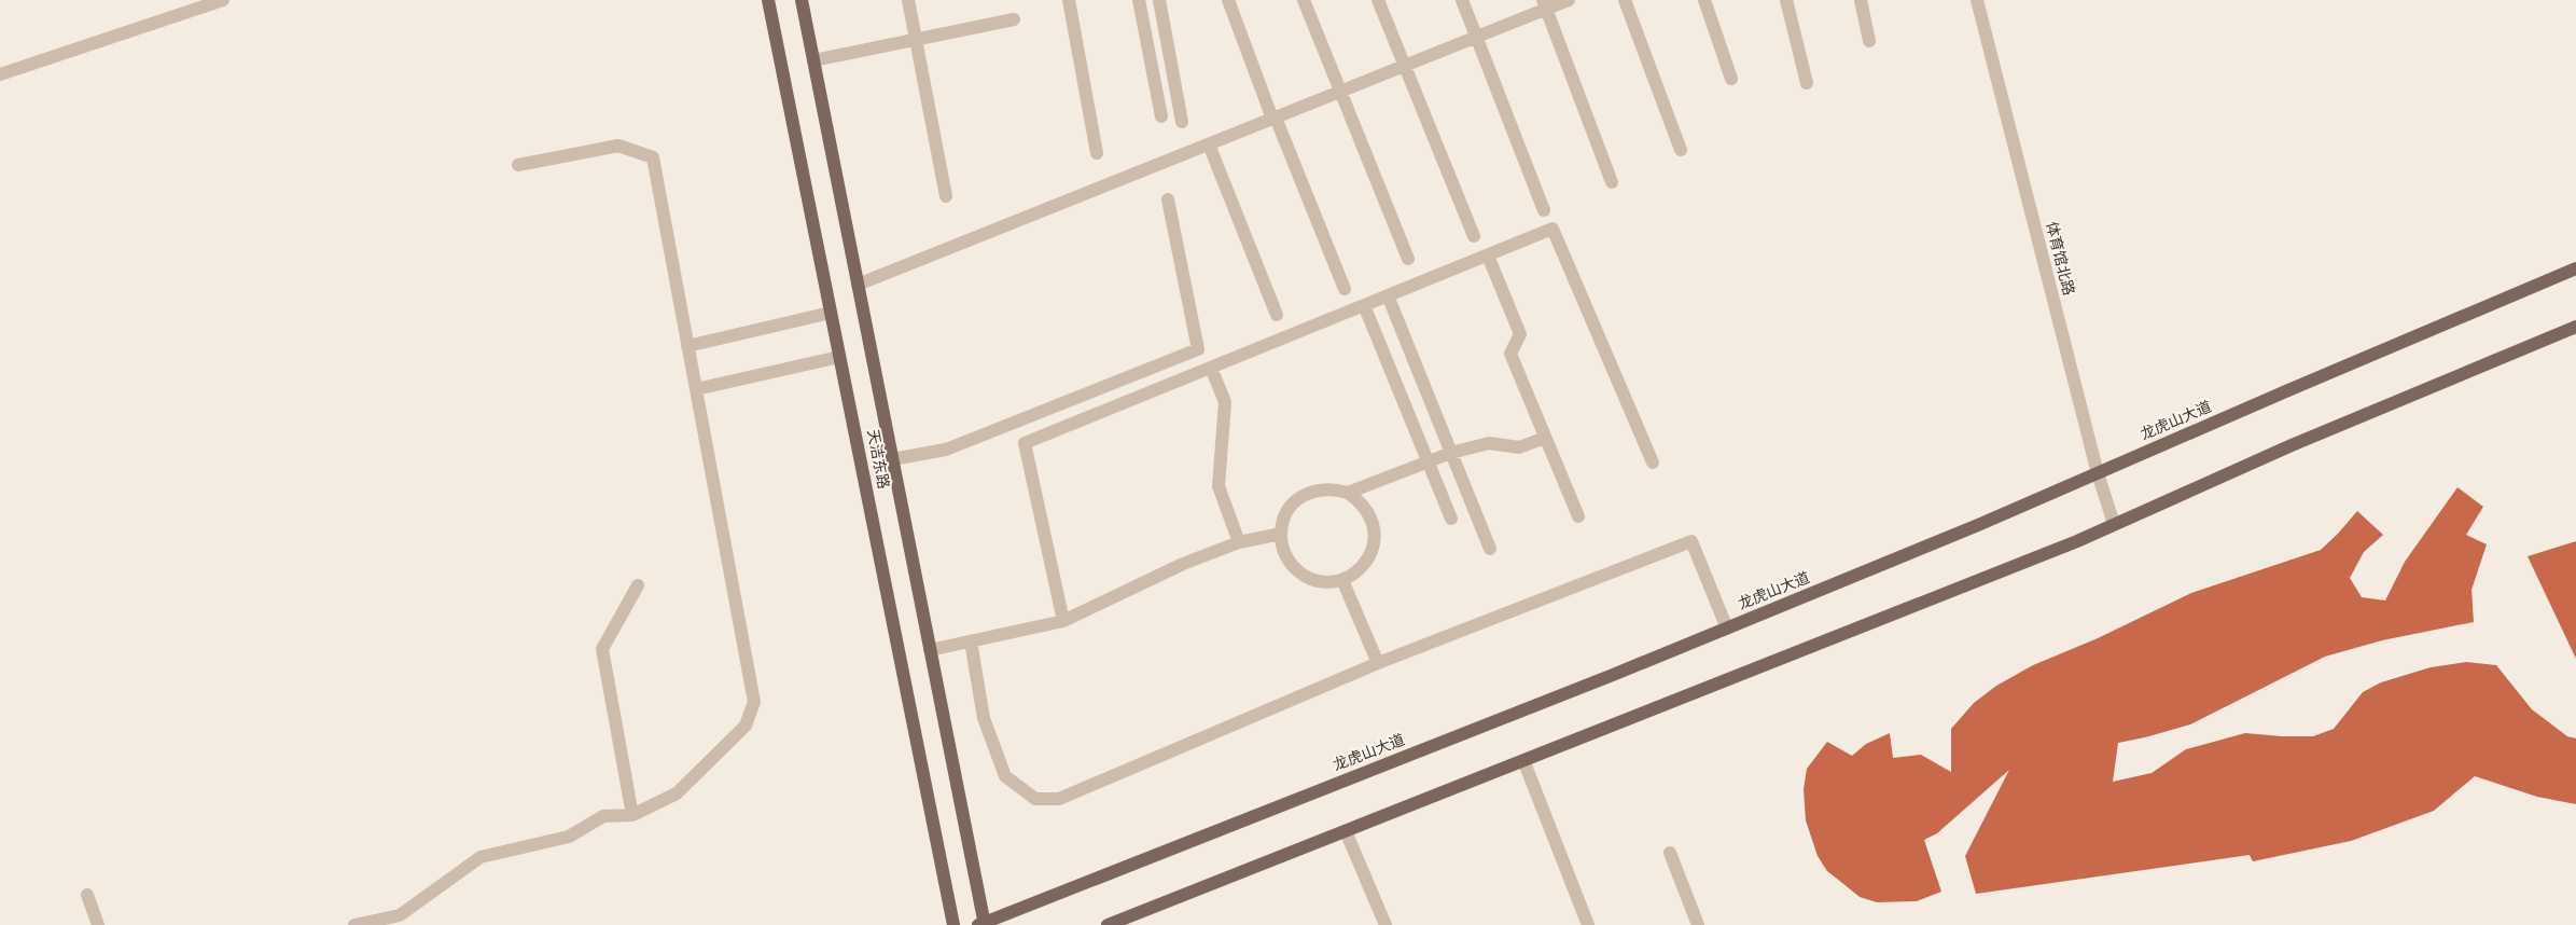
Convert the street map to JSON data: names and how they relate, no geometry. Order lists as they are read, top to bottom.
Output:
{
  "streets": {
    "main road": ["龙虎山大道", "天洁东路"],
    "street": ["体育馆北路"]
  },
  "crossings": [
    ["体育馆北路", "龙虎山大道"],
    ["龙虎山大道", "天洁东路"]
  ]
}
